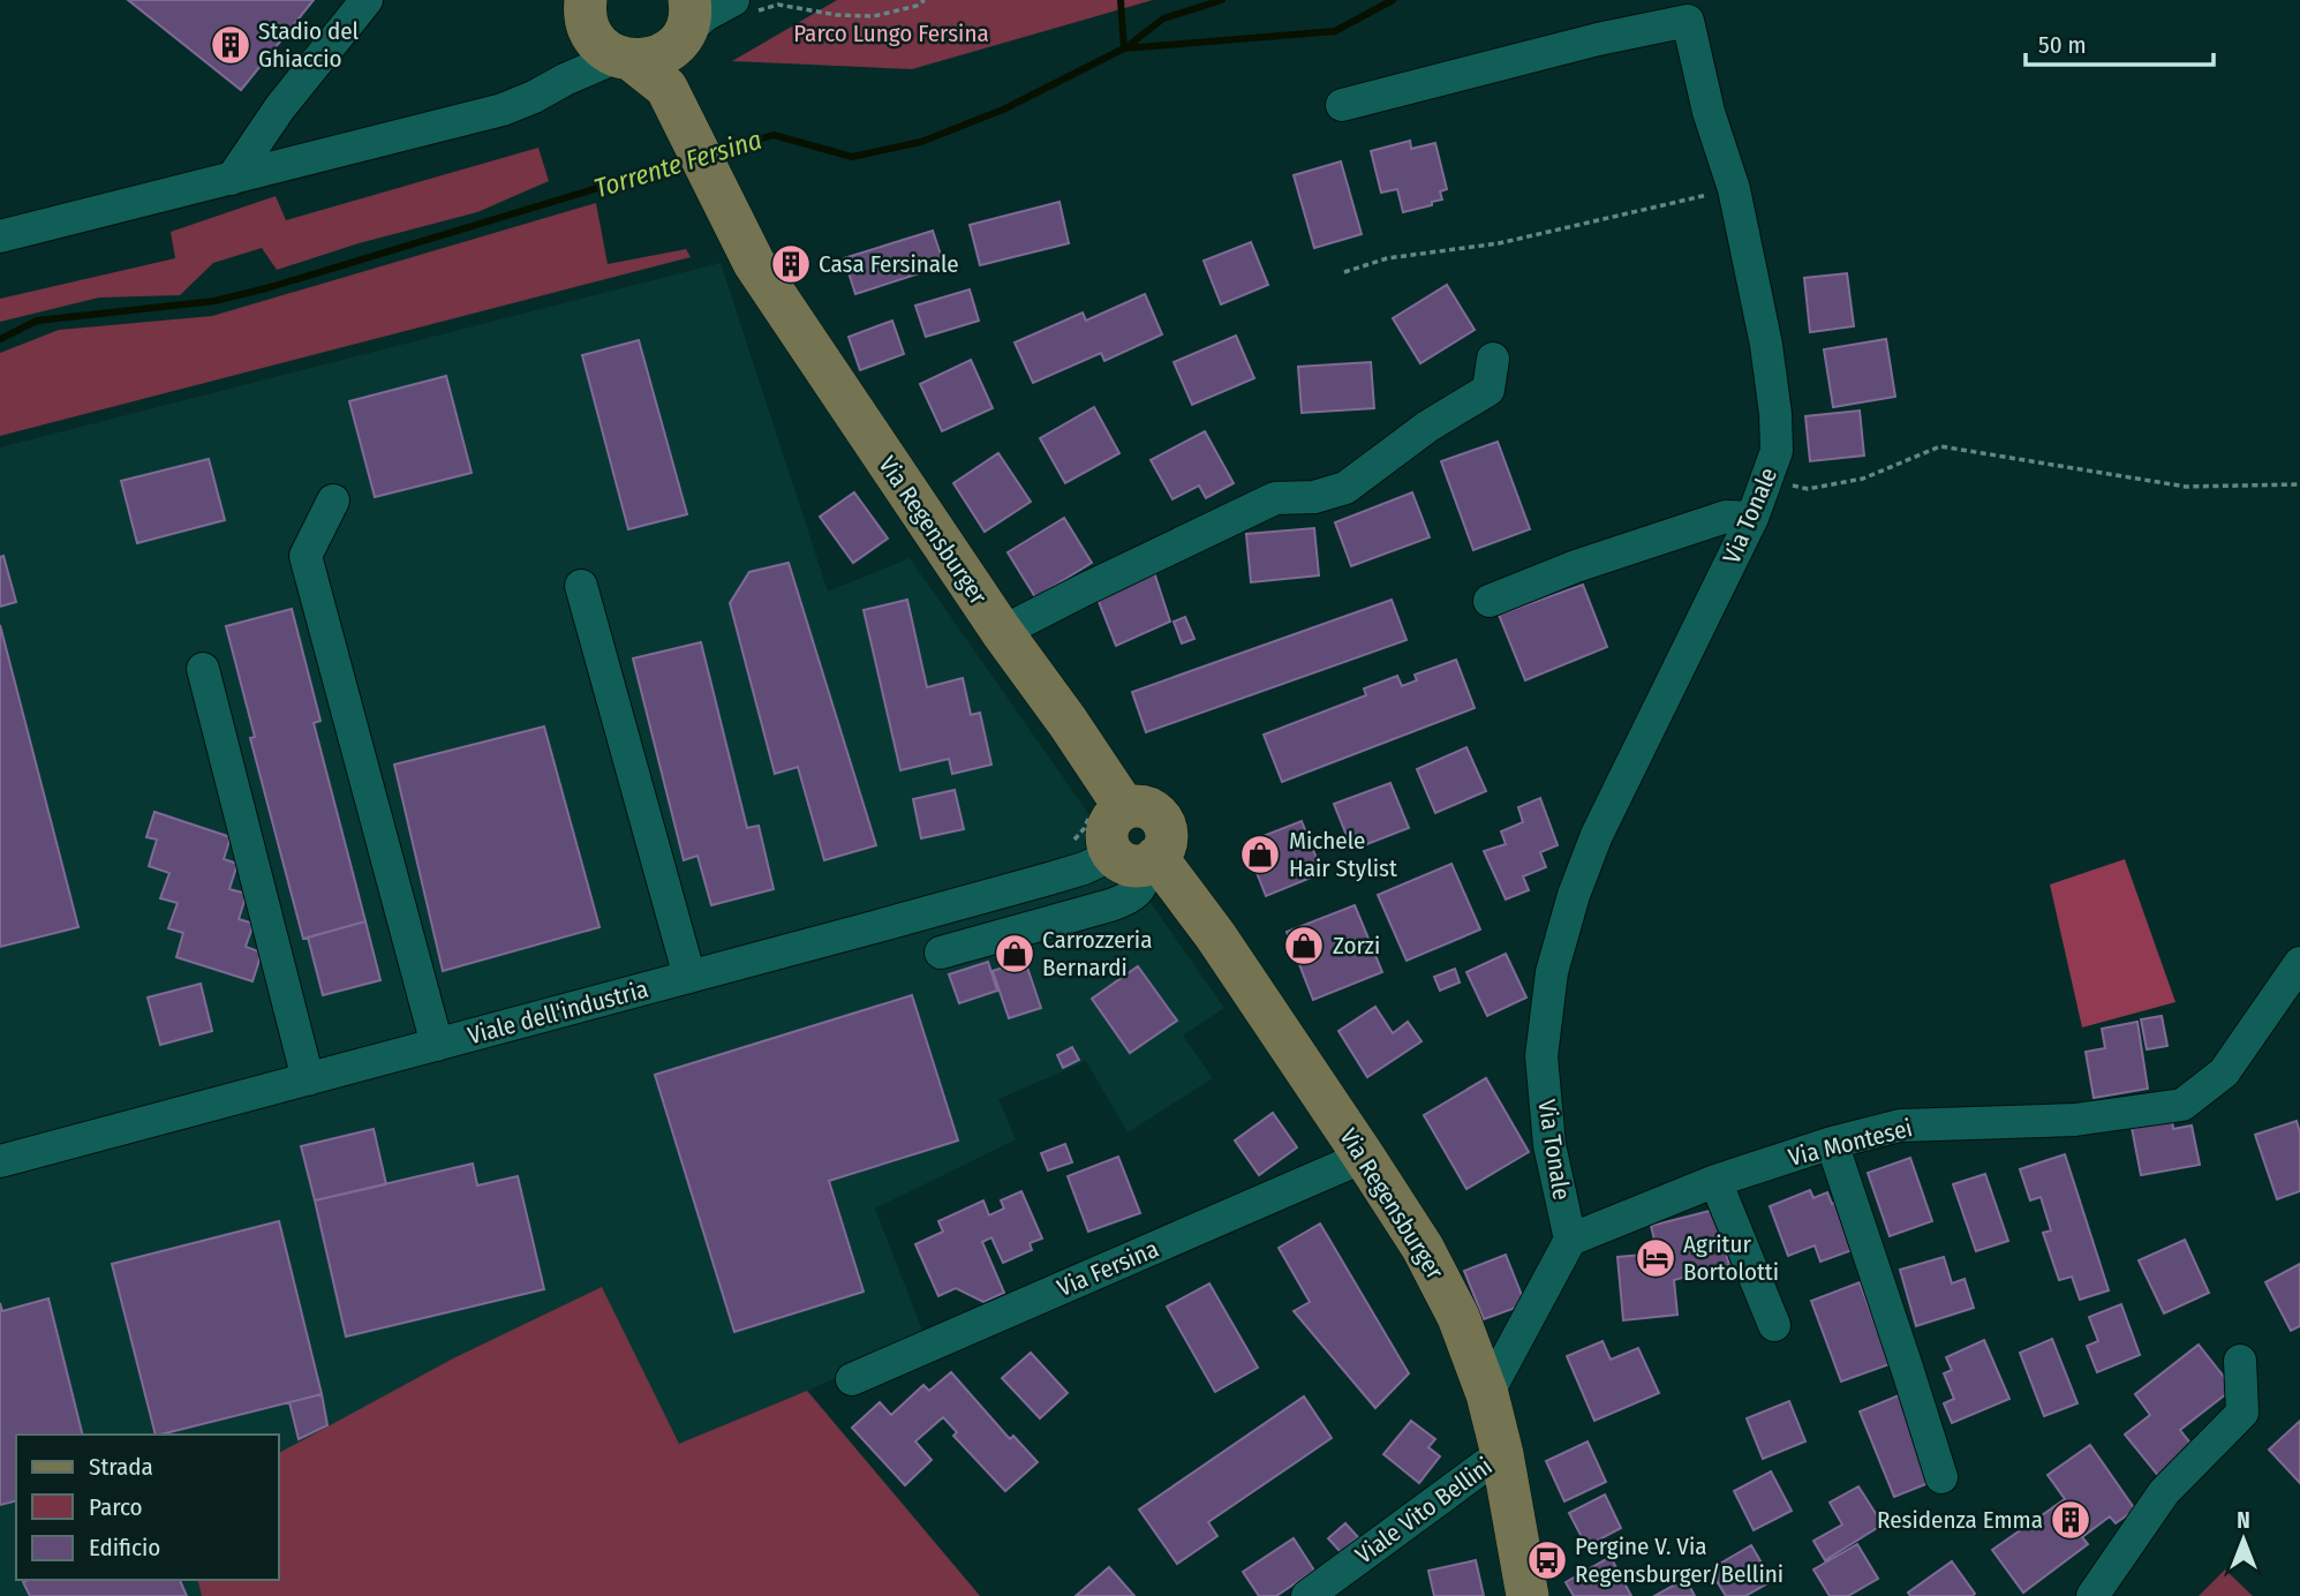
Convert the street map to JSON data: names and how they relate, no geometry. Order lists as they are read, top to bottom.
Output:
{
  "streets": {
    "main road": ["Via Regensburger"],
    "street": [
      "Via Tonale",
      "Viale dell'industria",
      "Via Montesei",
      "Via Fersina",
      "Viale Vito Bellini"
    ]
  },
  "crossings": [
    ["Via Tonale", "Via Montesei"],
    ["Via Regensburger", "Viale dell'industria"],
    ["Via Regensburger", "Via Fersina"],
    ["Via Regensburger", "Viale Vito Bellini"]
  ],
  "water": ["Torrente Fersina"],
  "parks": ["Parco Lungo Fersina"],
  "places": {
    "building": ["Stadio del Ghiaccio", "Casa Fersinale", "Residenza Emma"],
    "shop": ["Michele Hair Stylist", "Zorzi", "Carrozzeria Bernardi"],
    "hotel": ["Agritur Bortolotti"],
    "bus stop": ["Pergine V. Via Regensburger/Bellini"]
  },
  "legend": ["Strada", "Parco", "Edificio"],
  "scale_bar": "50 m",
  "north": "top"
}
